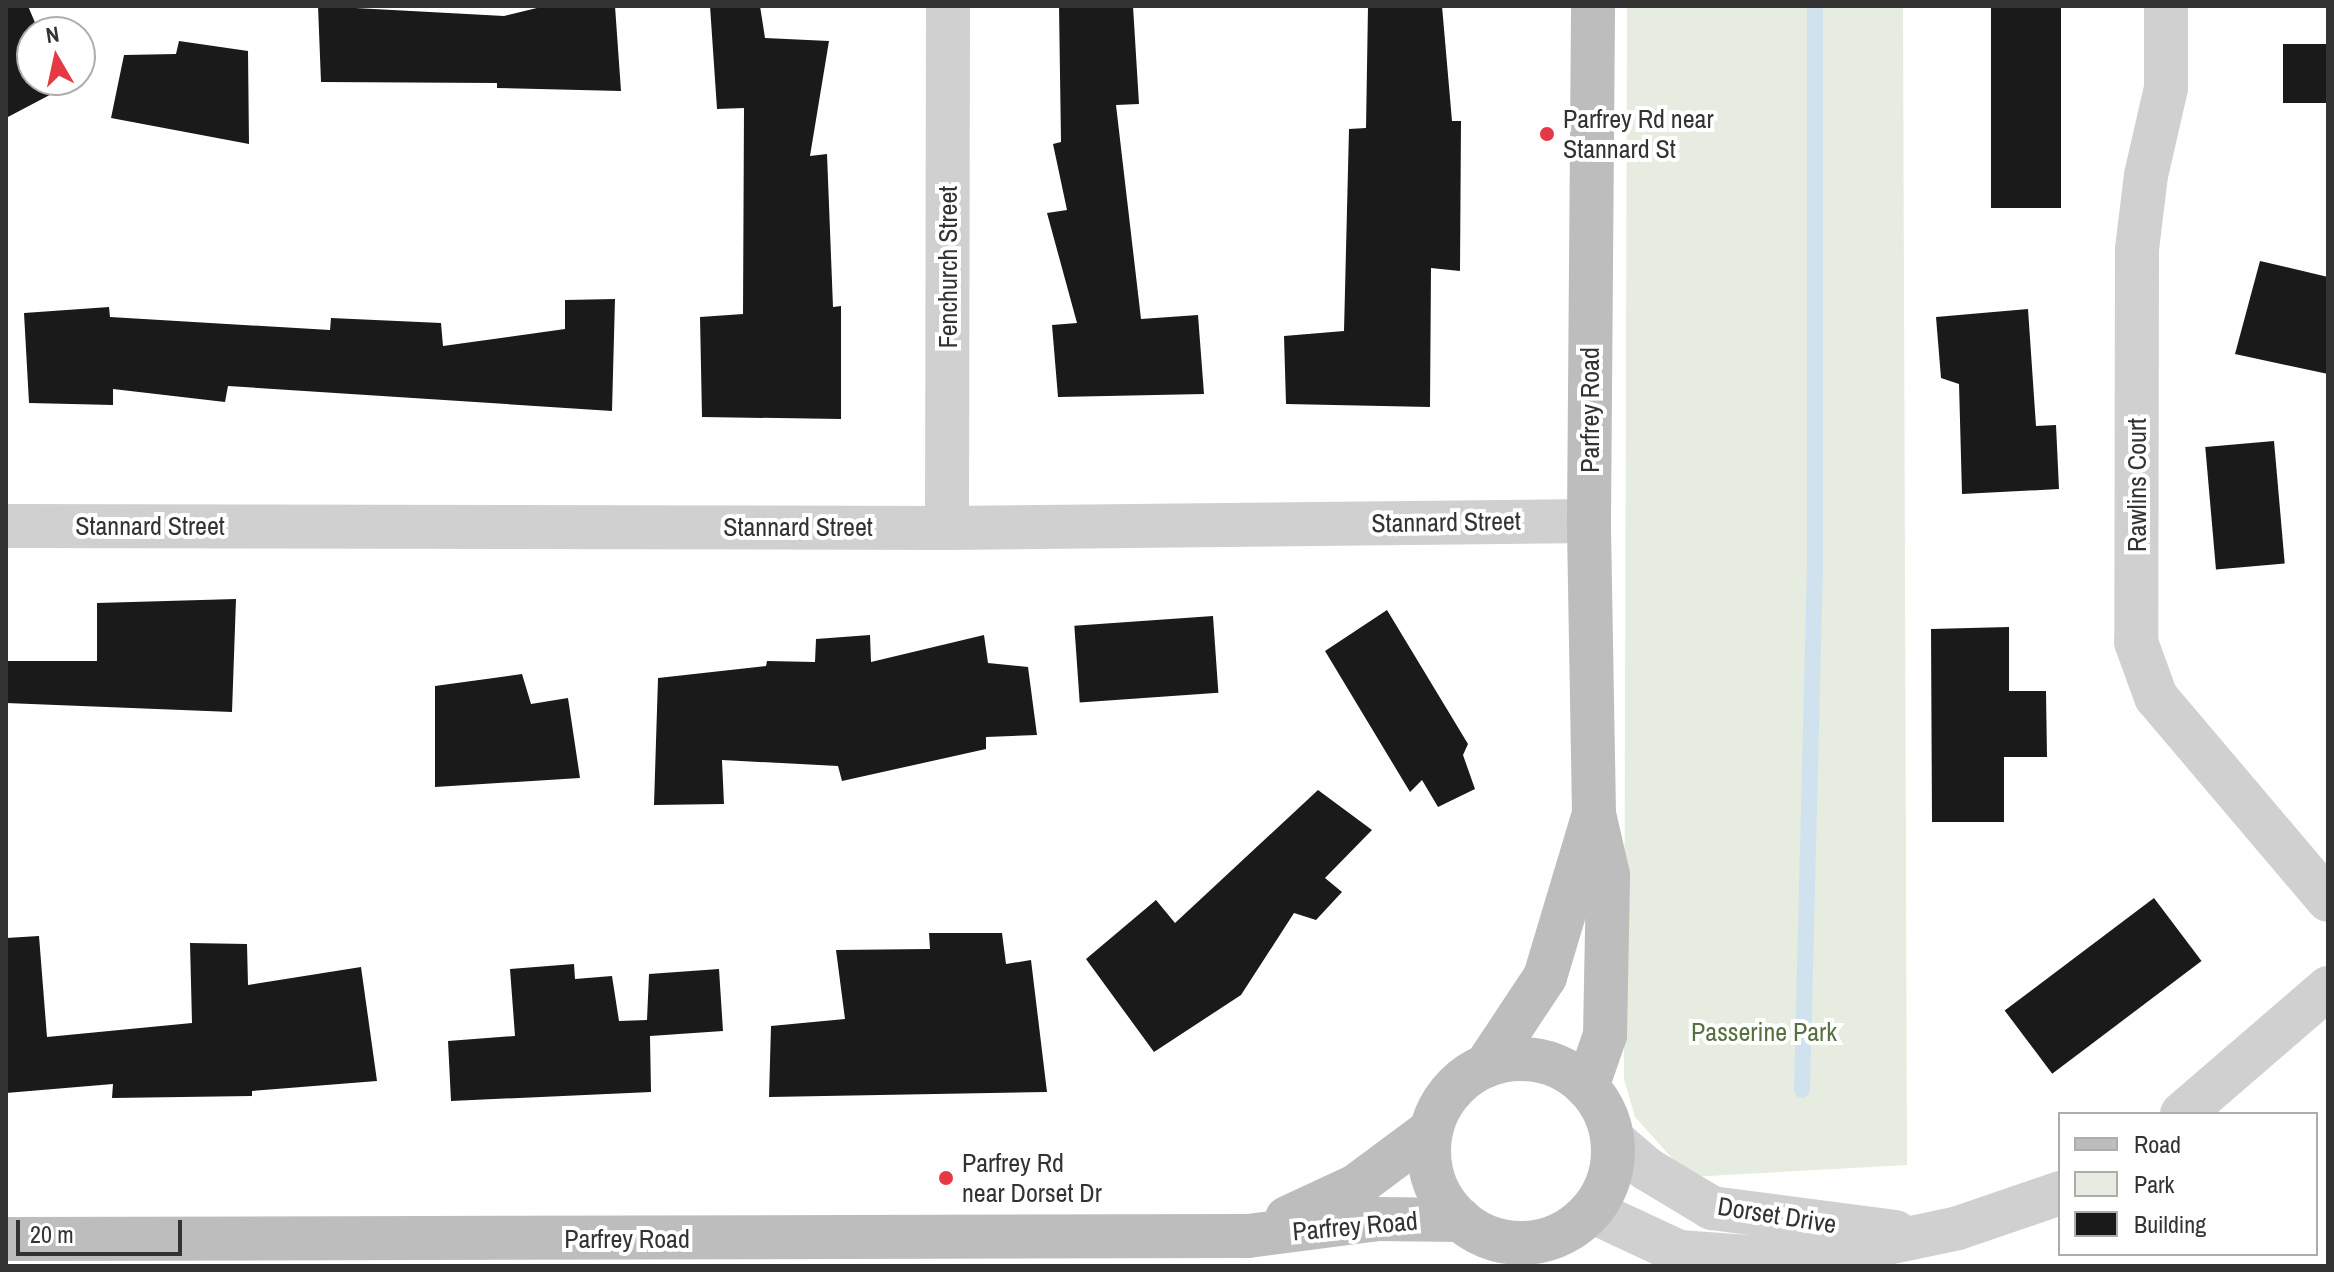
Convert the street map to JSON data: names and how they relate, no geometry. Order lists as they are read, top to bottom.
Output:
{
  "streets": {
    "main road": ["Parfrey Road"],
    "street": [
      "Fenchurch Street",
      "Rawlins Court",
      "Stannard Street",
      "Dorset Drive"
    ]
  },
  "crossings": [
    ["Fenchurch Street", "Stannard Street"],
    ["Parfrey Road", "Stannard Street"],
    ["Parfrey Road", "Dorset Drive"]
  ],
  "parks": ["Passerine Park"],
  "places": ["Parfrey Rd near Stannard St", "Parfrey Rd near Dorset Dr"],
  "legend": ["Road", "Park", "Building"],
  "scale_bar": "20 m",
  "north": "top"
}
